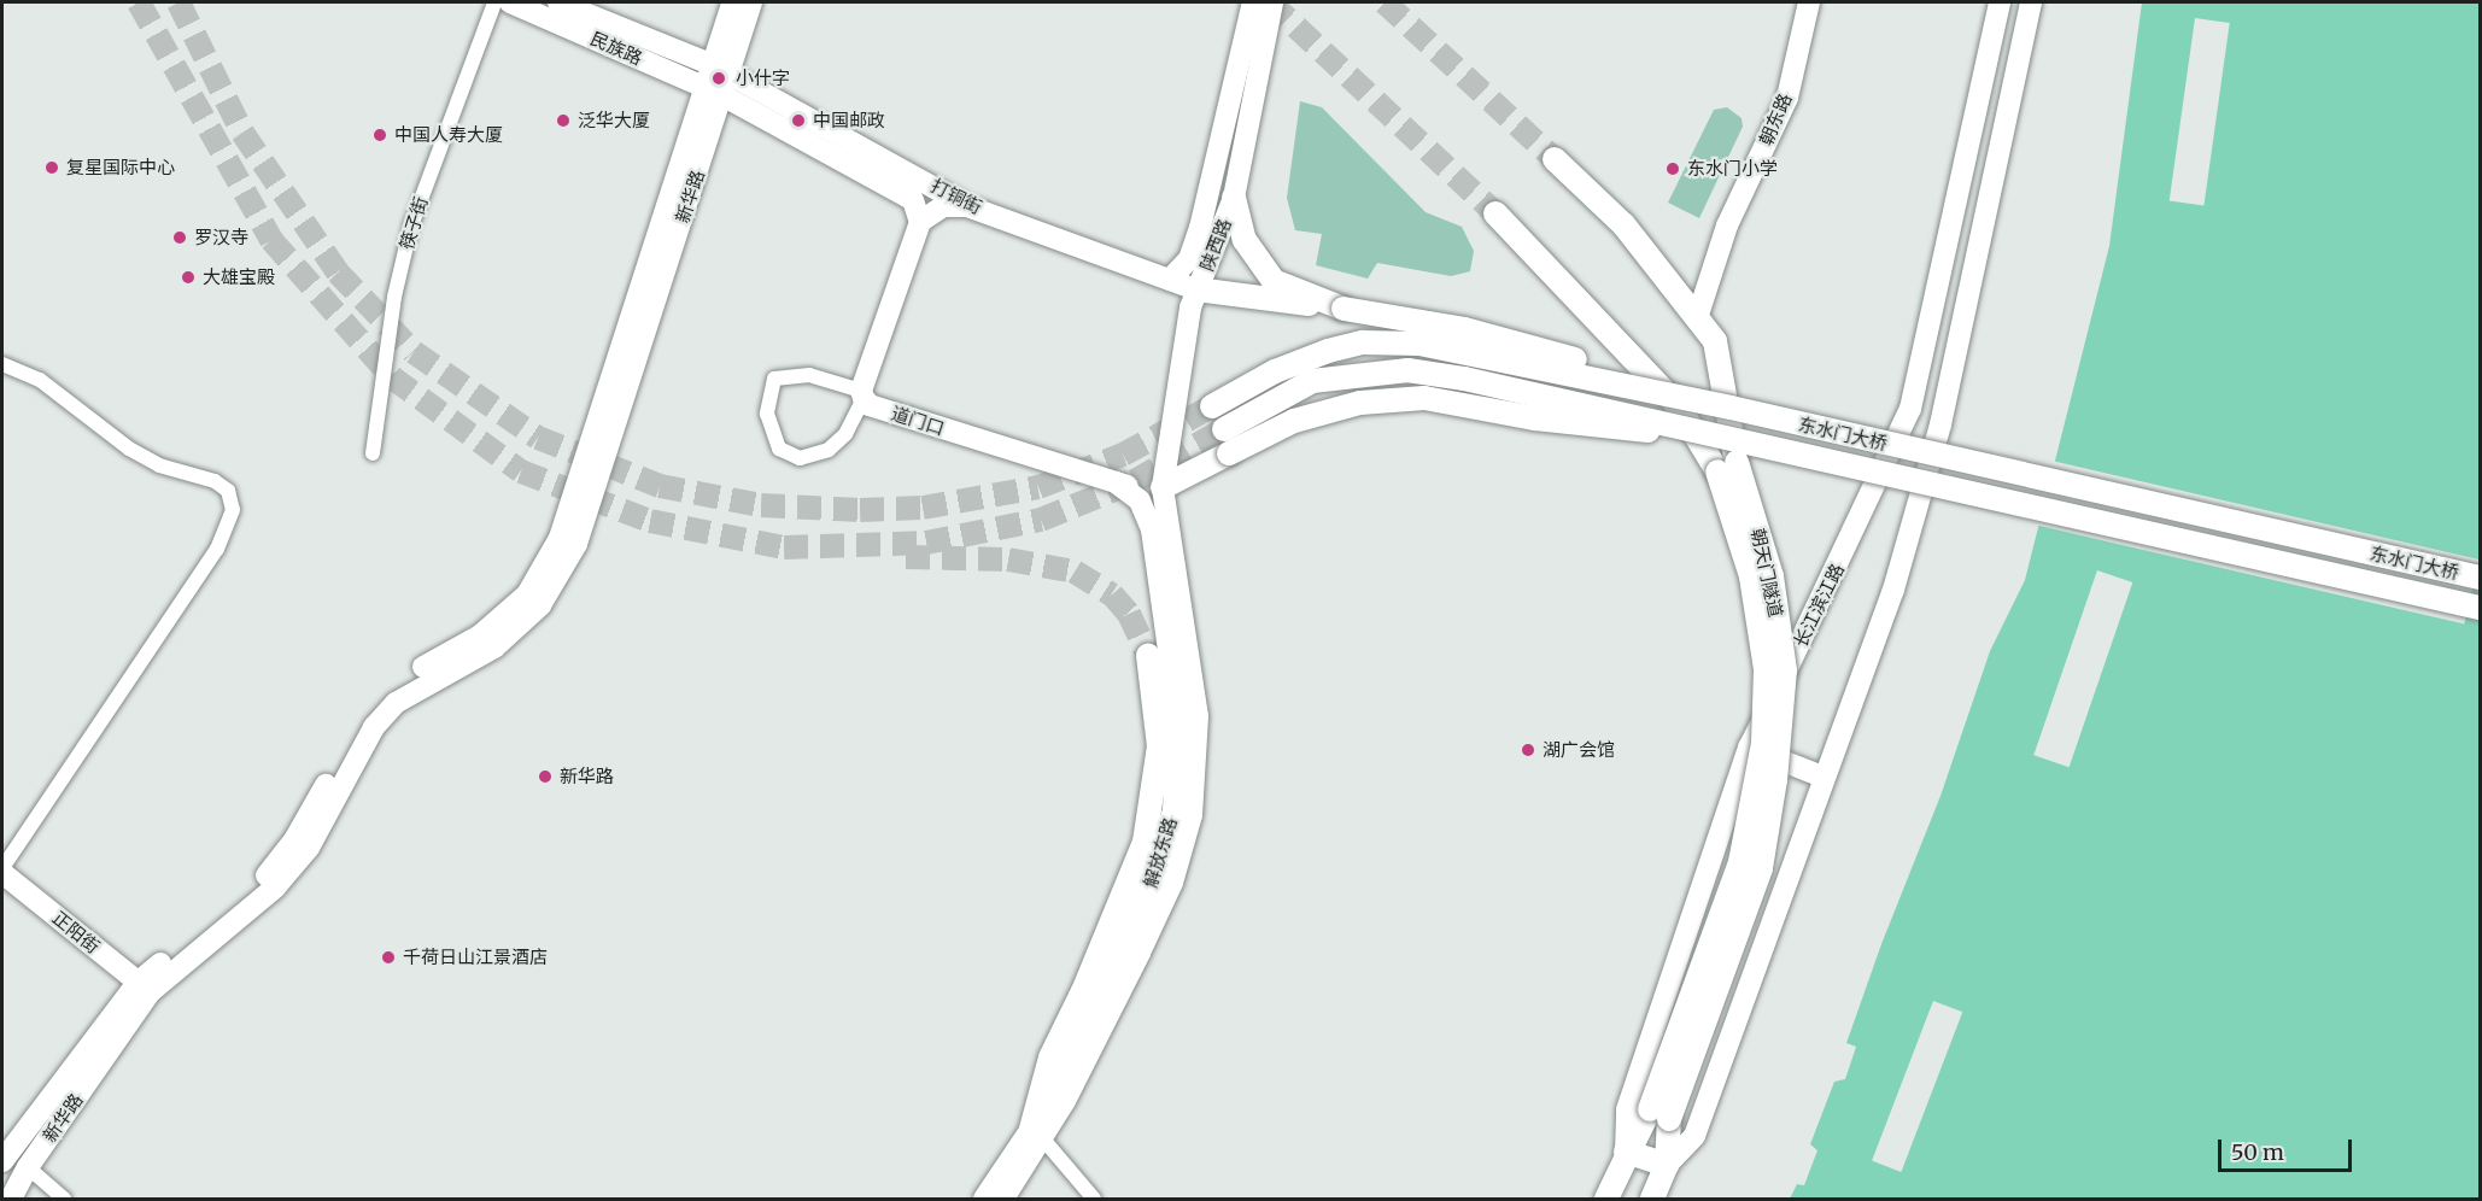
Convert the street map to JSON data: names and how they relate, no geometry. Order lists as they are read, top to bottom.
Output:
{
  "streets": {
    "main road": [
      "民族路",
      "朝东路",
      "新华路",
      "打铜街",
      "陕西路",
      "道门口",
      "东水门大桥",
      "朝天门隧道",
      "长江滨江路",
      "解放东路",
      "正阳街"
    ],
    "street": ["筷子街"]
  },
  "crossings": [
    ["民族路", "新华路"],
    ["民族路", "打铜街"],
    ["朝东路", "朝天门隧道"],
    ["新华路", "打铜街"],
    ["新华路", "正阳街"],
    ["打铜街", "陕西路"],
    ["陕西路", "道门口"],
    ["陕西路", "解放东路"],
    ["道门口", "解放东路"],
    ["朝天门隧道", "长江滨江路"]
  ],
  "places": [
    "小什字",
    "泛华大厦",
    "中国邮政",
    "中国人寿大厦",
    "复星国际中心",
    "东水门小学",
    "罗汉寺",
    "大雄宝殿",
    "湖广会馆",
    "新华路",
    "千荷日山江景酒店"
  ],
  "scale_bar": "50 m"
}
